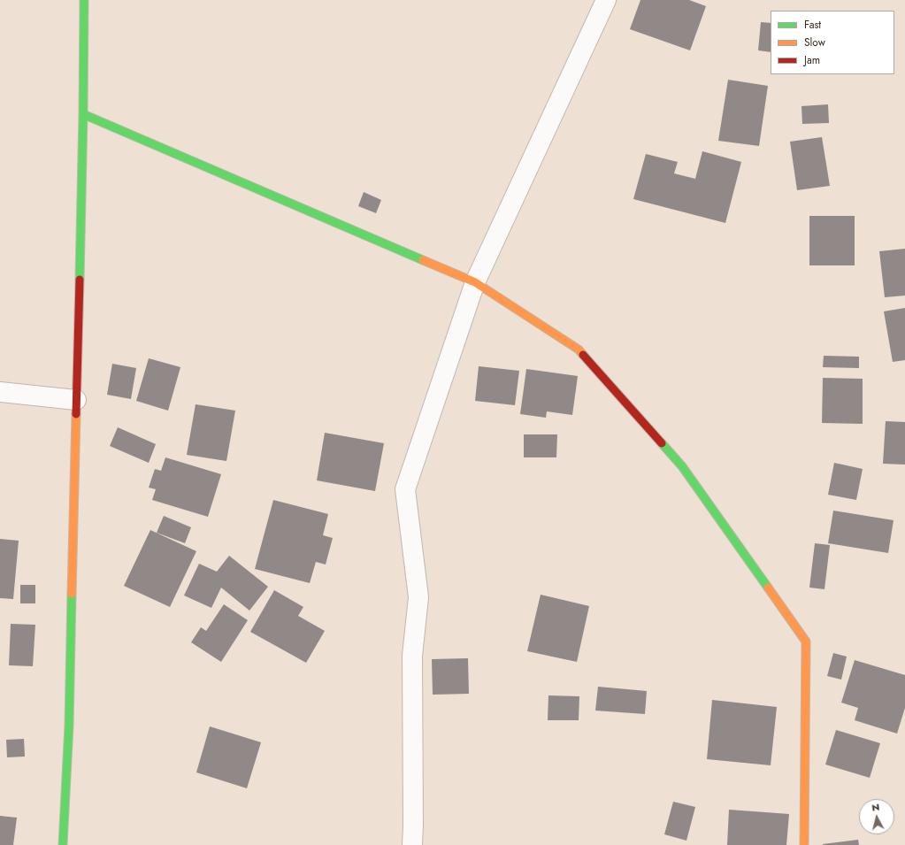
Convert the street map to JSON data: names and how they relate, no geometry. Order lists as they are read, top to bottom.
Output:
{
  "legend": ["Fast", "Slow", "Jam"],
  "north": "top"
}
